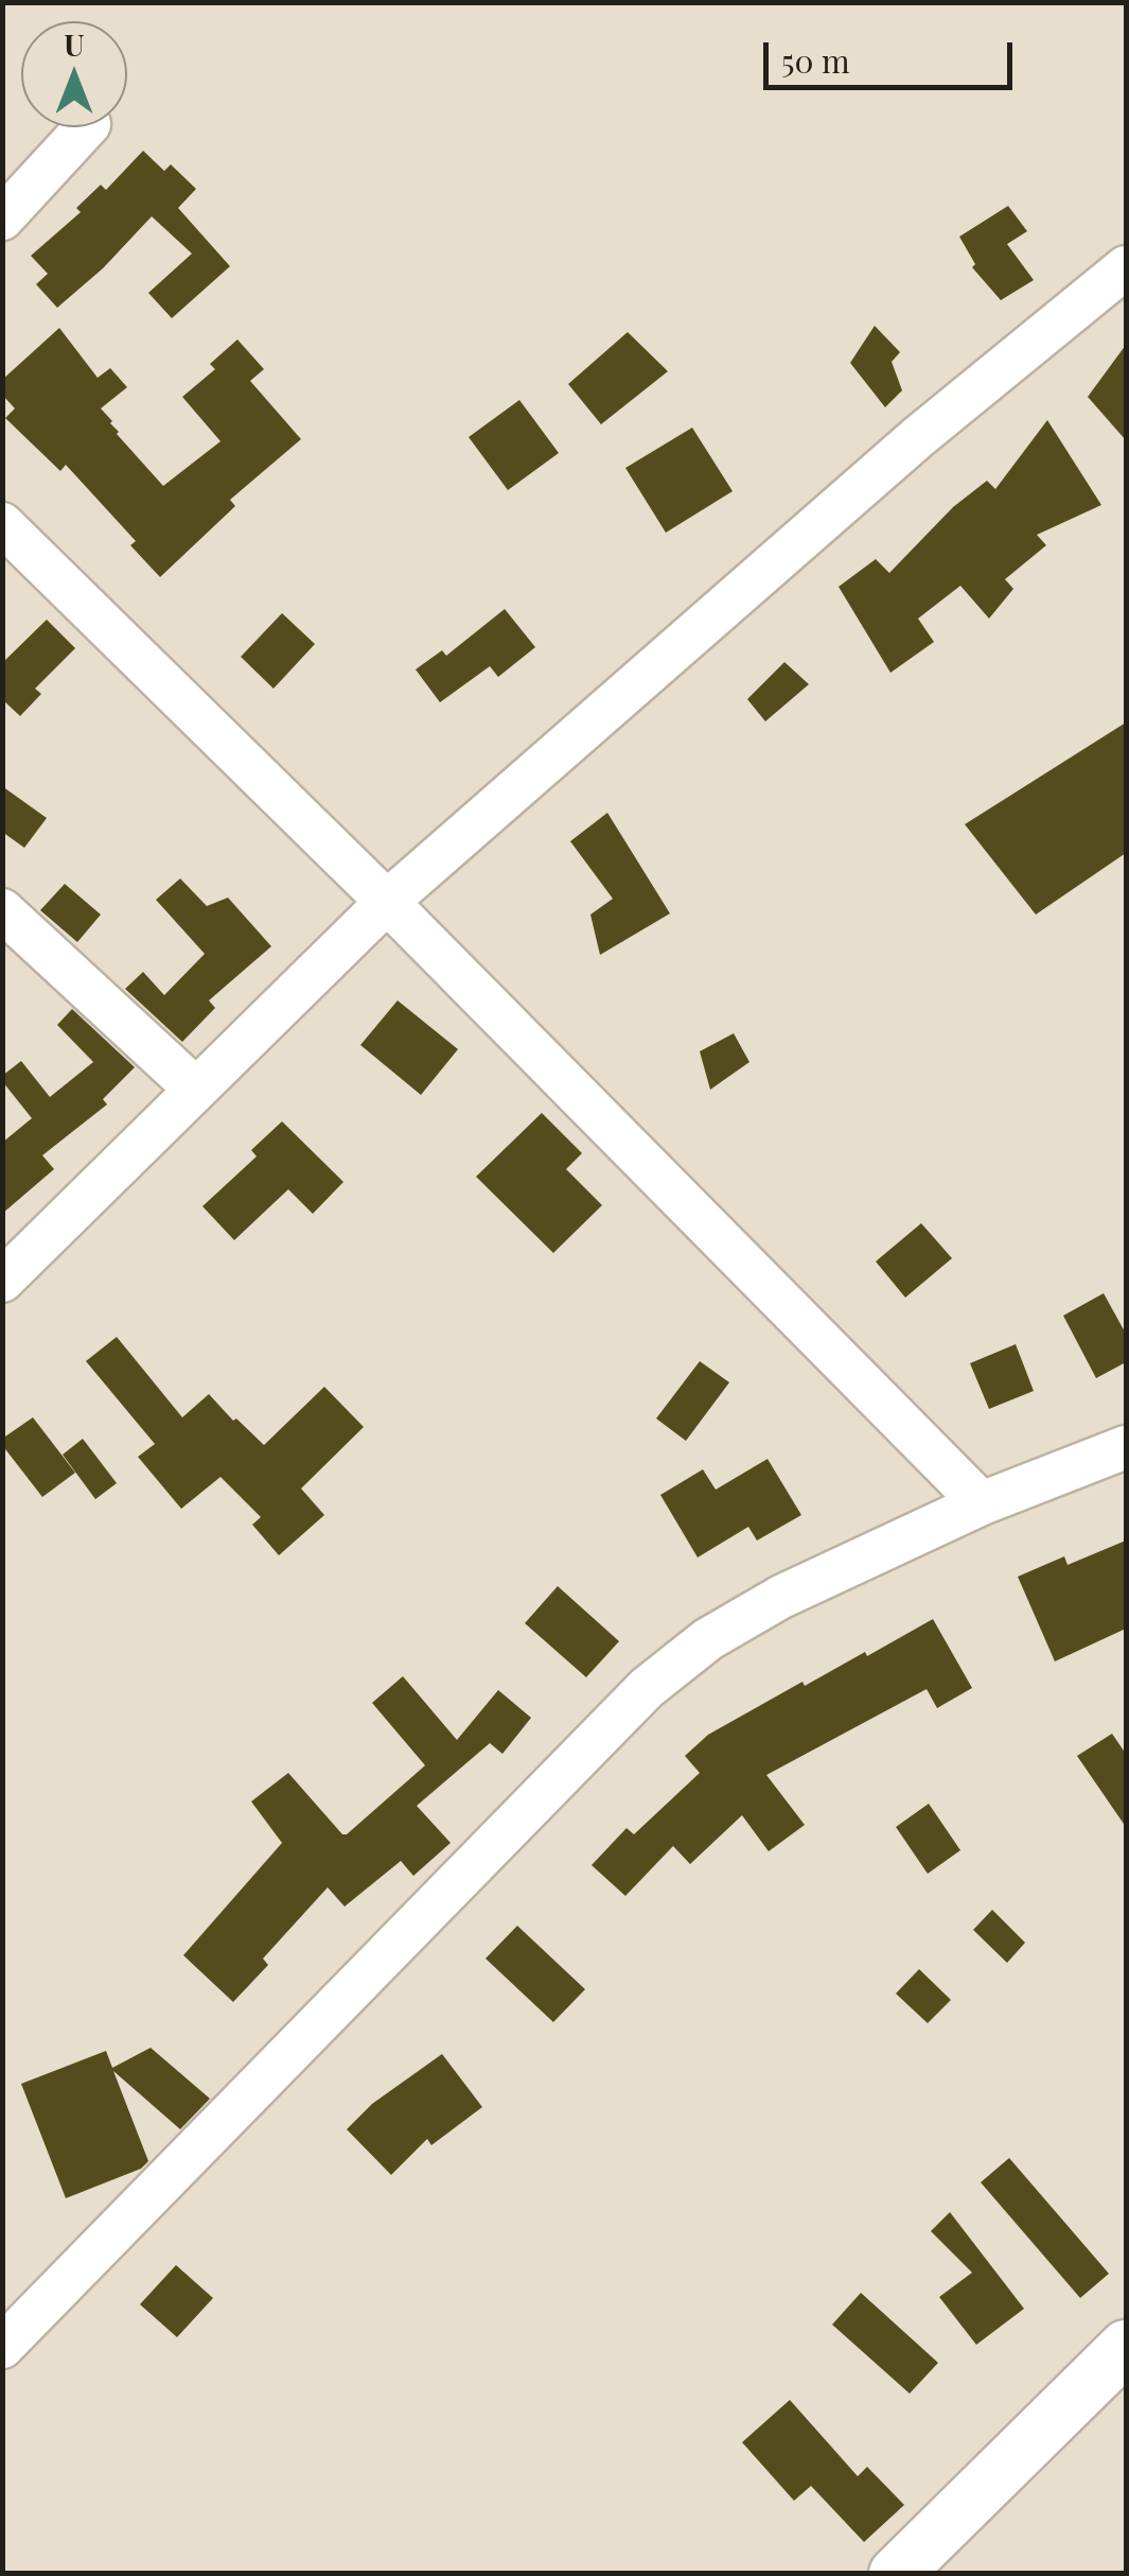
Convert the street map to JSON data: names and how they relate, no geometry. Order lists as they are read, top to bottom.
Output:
{
  "scale_bar": "50 m",
  "north": "top"
}
